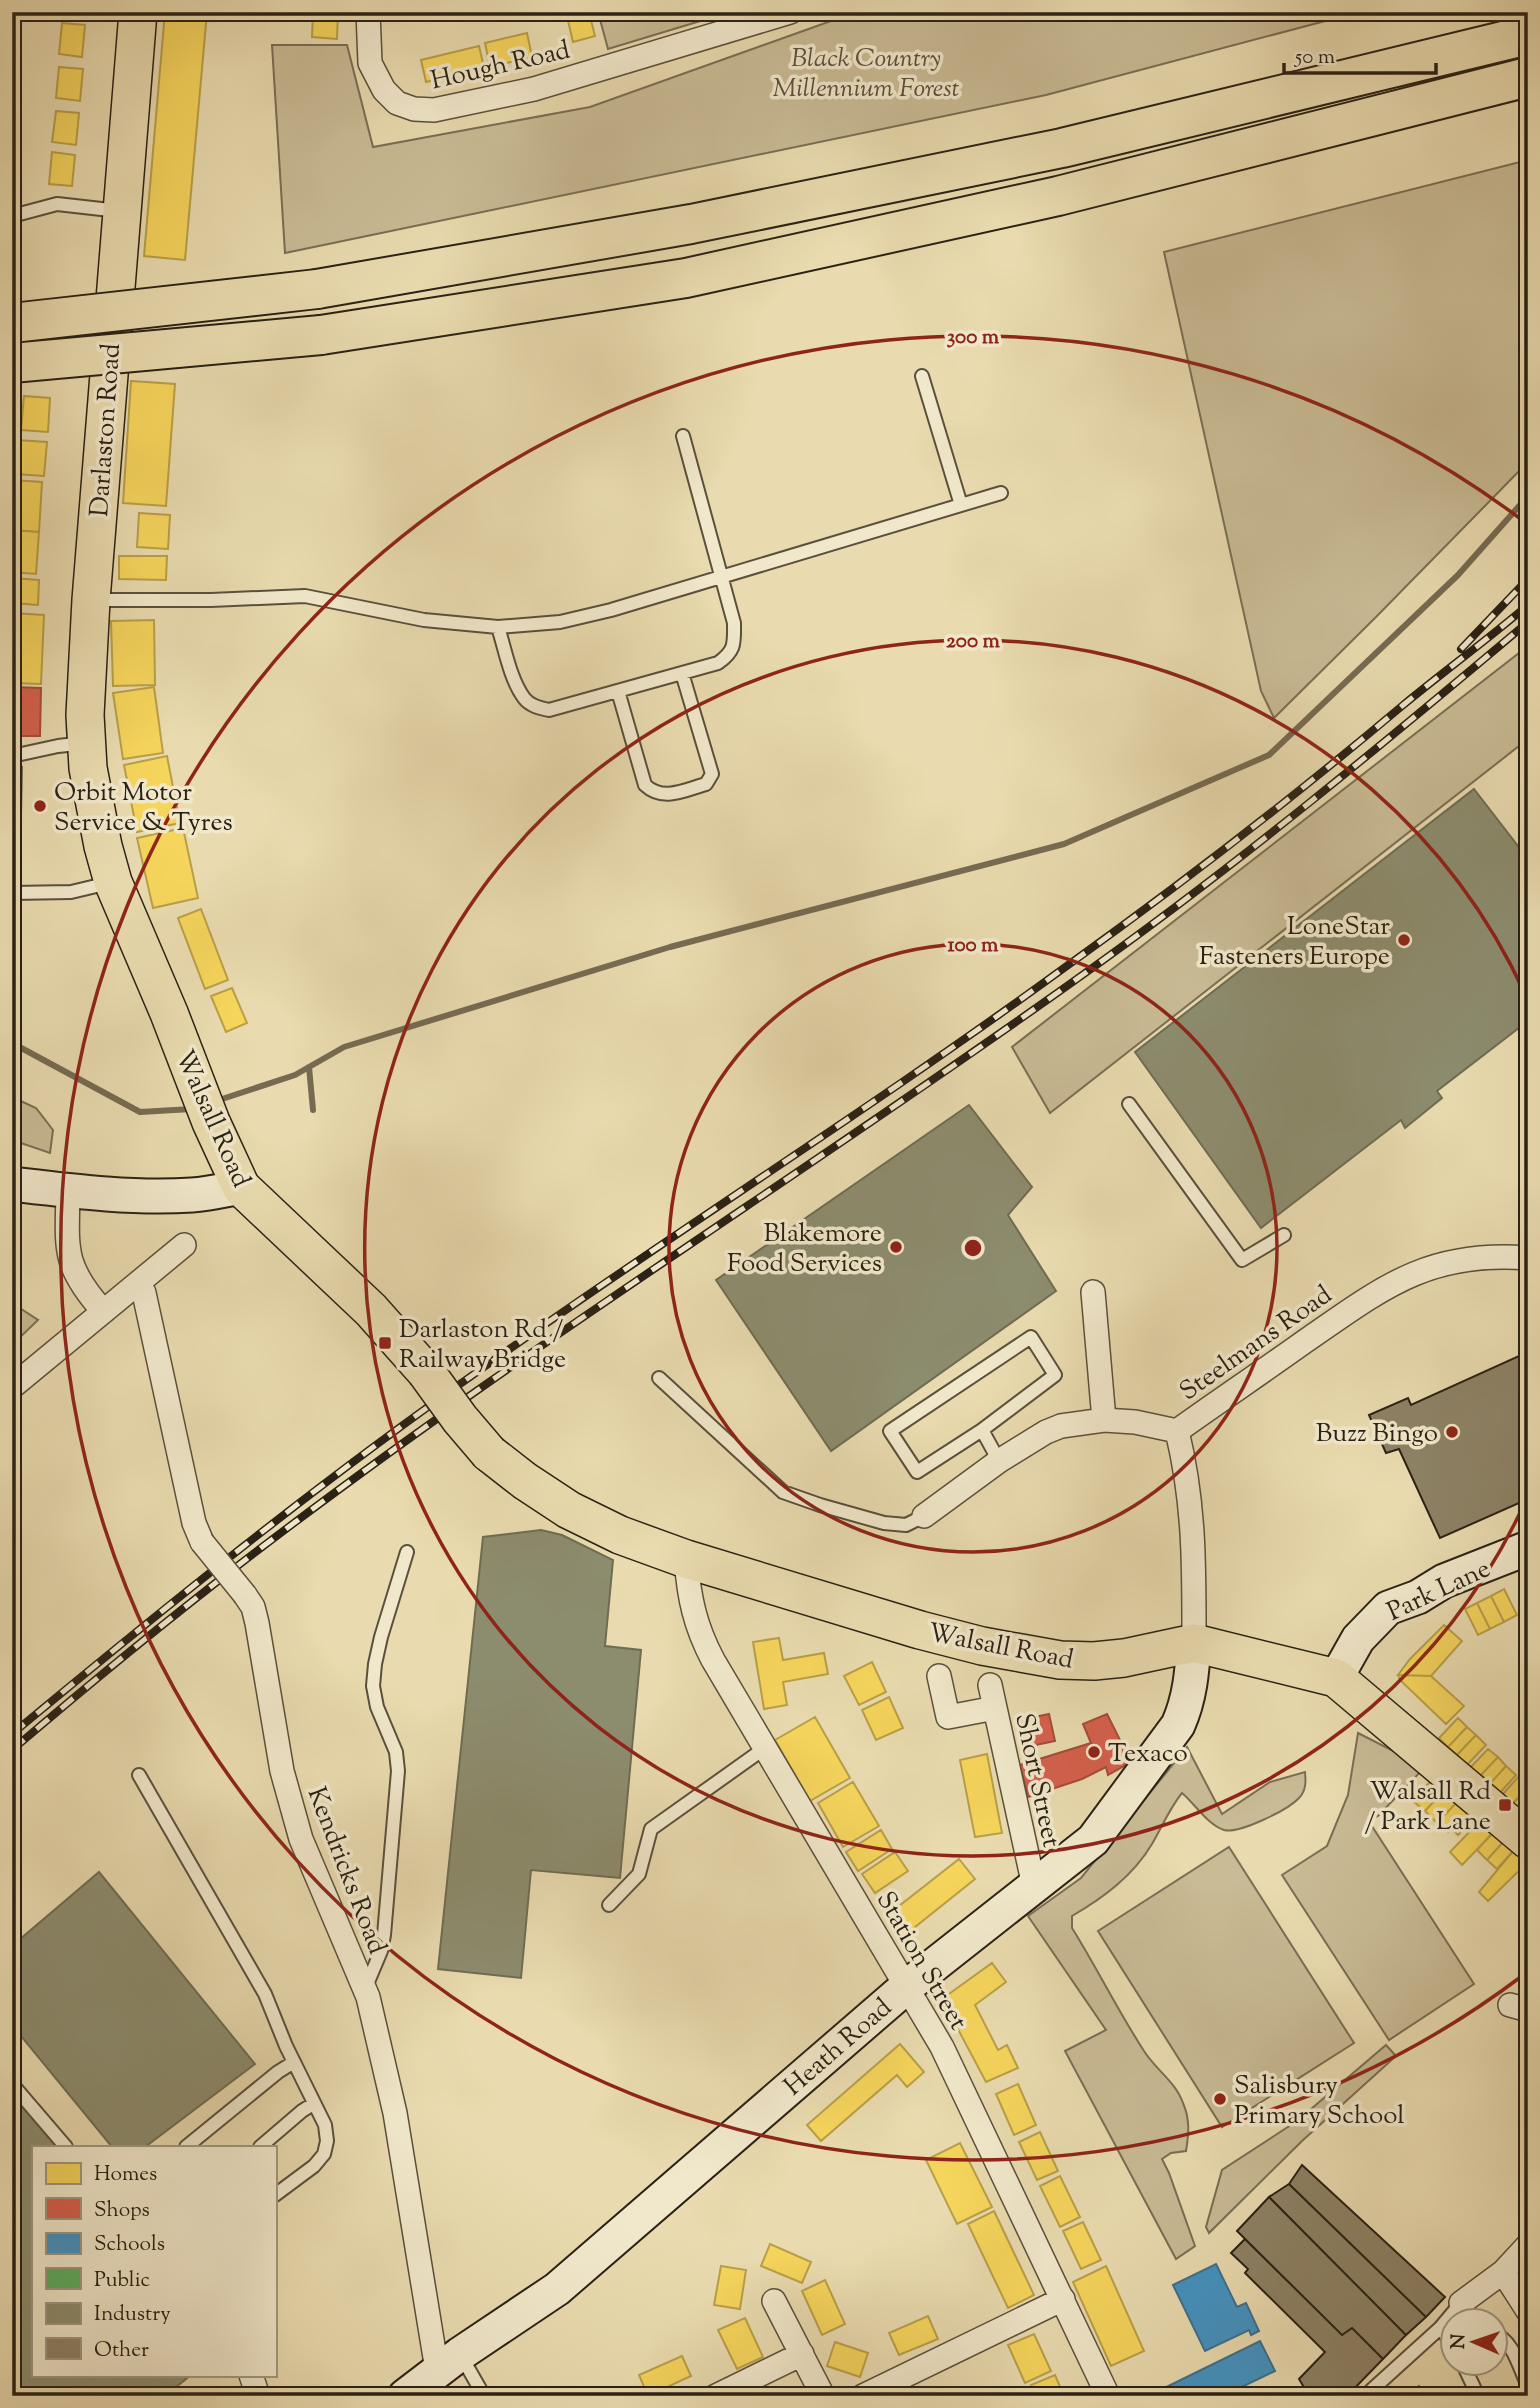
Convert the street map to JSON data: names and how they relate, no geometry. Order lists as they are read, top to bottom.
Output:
{
  "streets": {
    "main road": ["Darlaston Road", "Walsall Road"],
    "street": [
      "Hough Road",
      "Steelmans Road",
      "Park Lane",
      "Short Street",
      "Kendricks Road",
      "Station Street",
      "Heath Road"
    ]
  },
  "crossings": [
    ["Darlaston Road", "Walsall Road"],
    ["Walsall Road", "Steelmans Road"],
    ["Walsall Road", "Park Lane"],
    ["Walsall Road", "Station Street"],
    ["Walsall Road", "Heath Road"],
    ["Steelmans Road", "Heath Road"],
    ["Short Street", "Heath Road"],
    ["Kendricks Road", "Heath Road"],
    ["Station Street", "Heath Road"]
  ],
  "parks": ["Black Country Millennium Forest"],
  "places": {
    "other": [
      "Orbit Motor Service & Tyres",
      "LoneStar Fasteners Europe",
      "Blakemore Food Services",
      "Buzz Bingo",
      "Texaco",
      "Salisbury Primary School"
    ],
    "transit": ["Darlaston Rd / Railway Bridge", "Walsall Rd / Park Lane"]
  },
  "legend": [
    "Homes",
    "Shops",
    "Schools",
    "Public",
    "Industry",
    "Other"
  ],
  "scale_bar": "50 m",
  "north": "left",
  "rings": ["300 m", "200 m", "100 m"]
}
